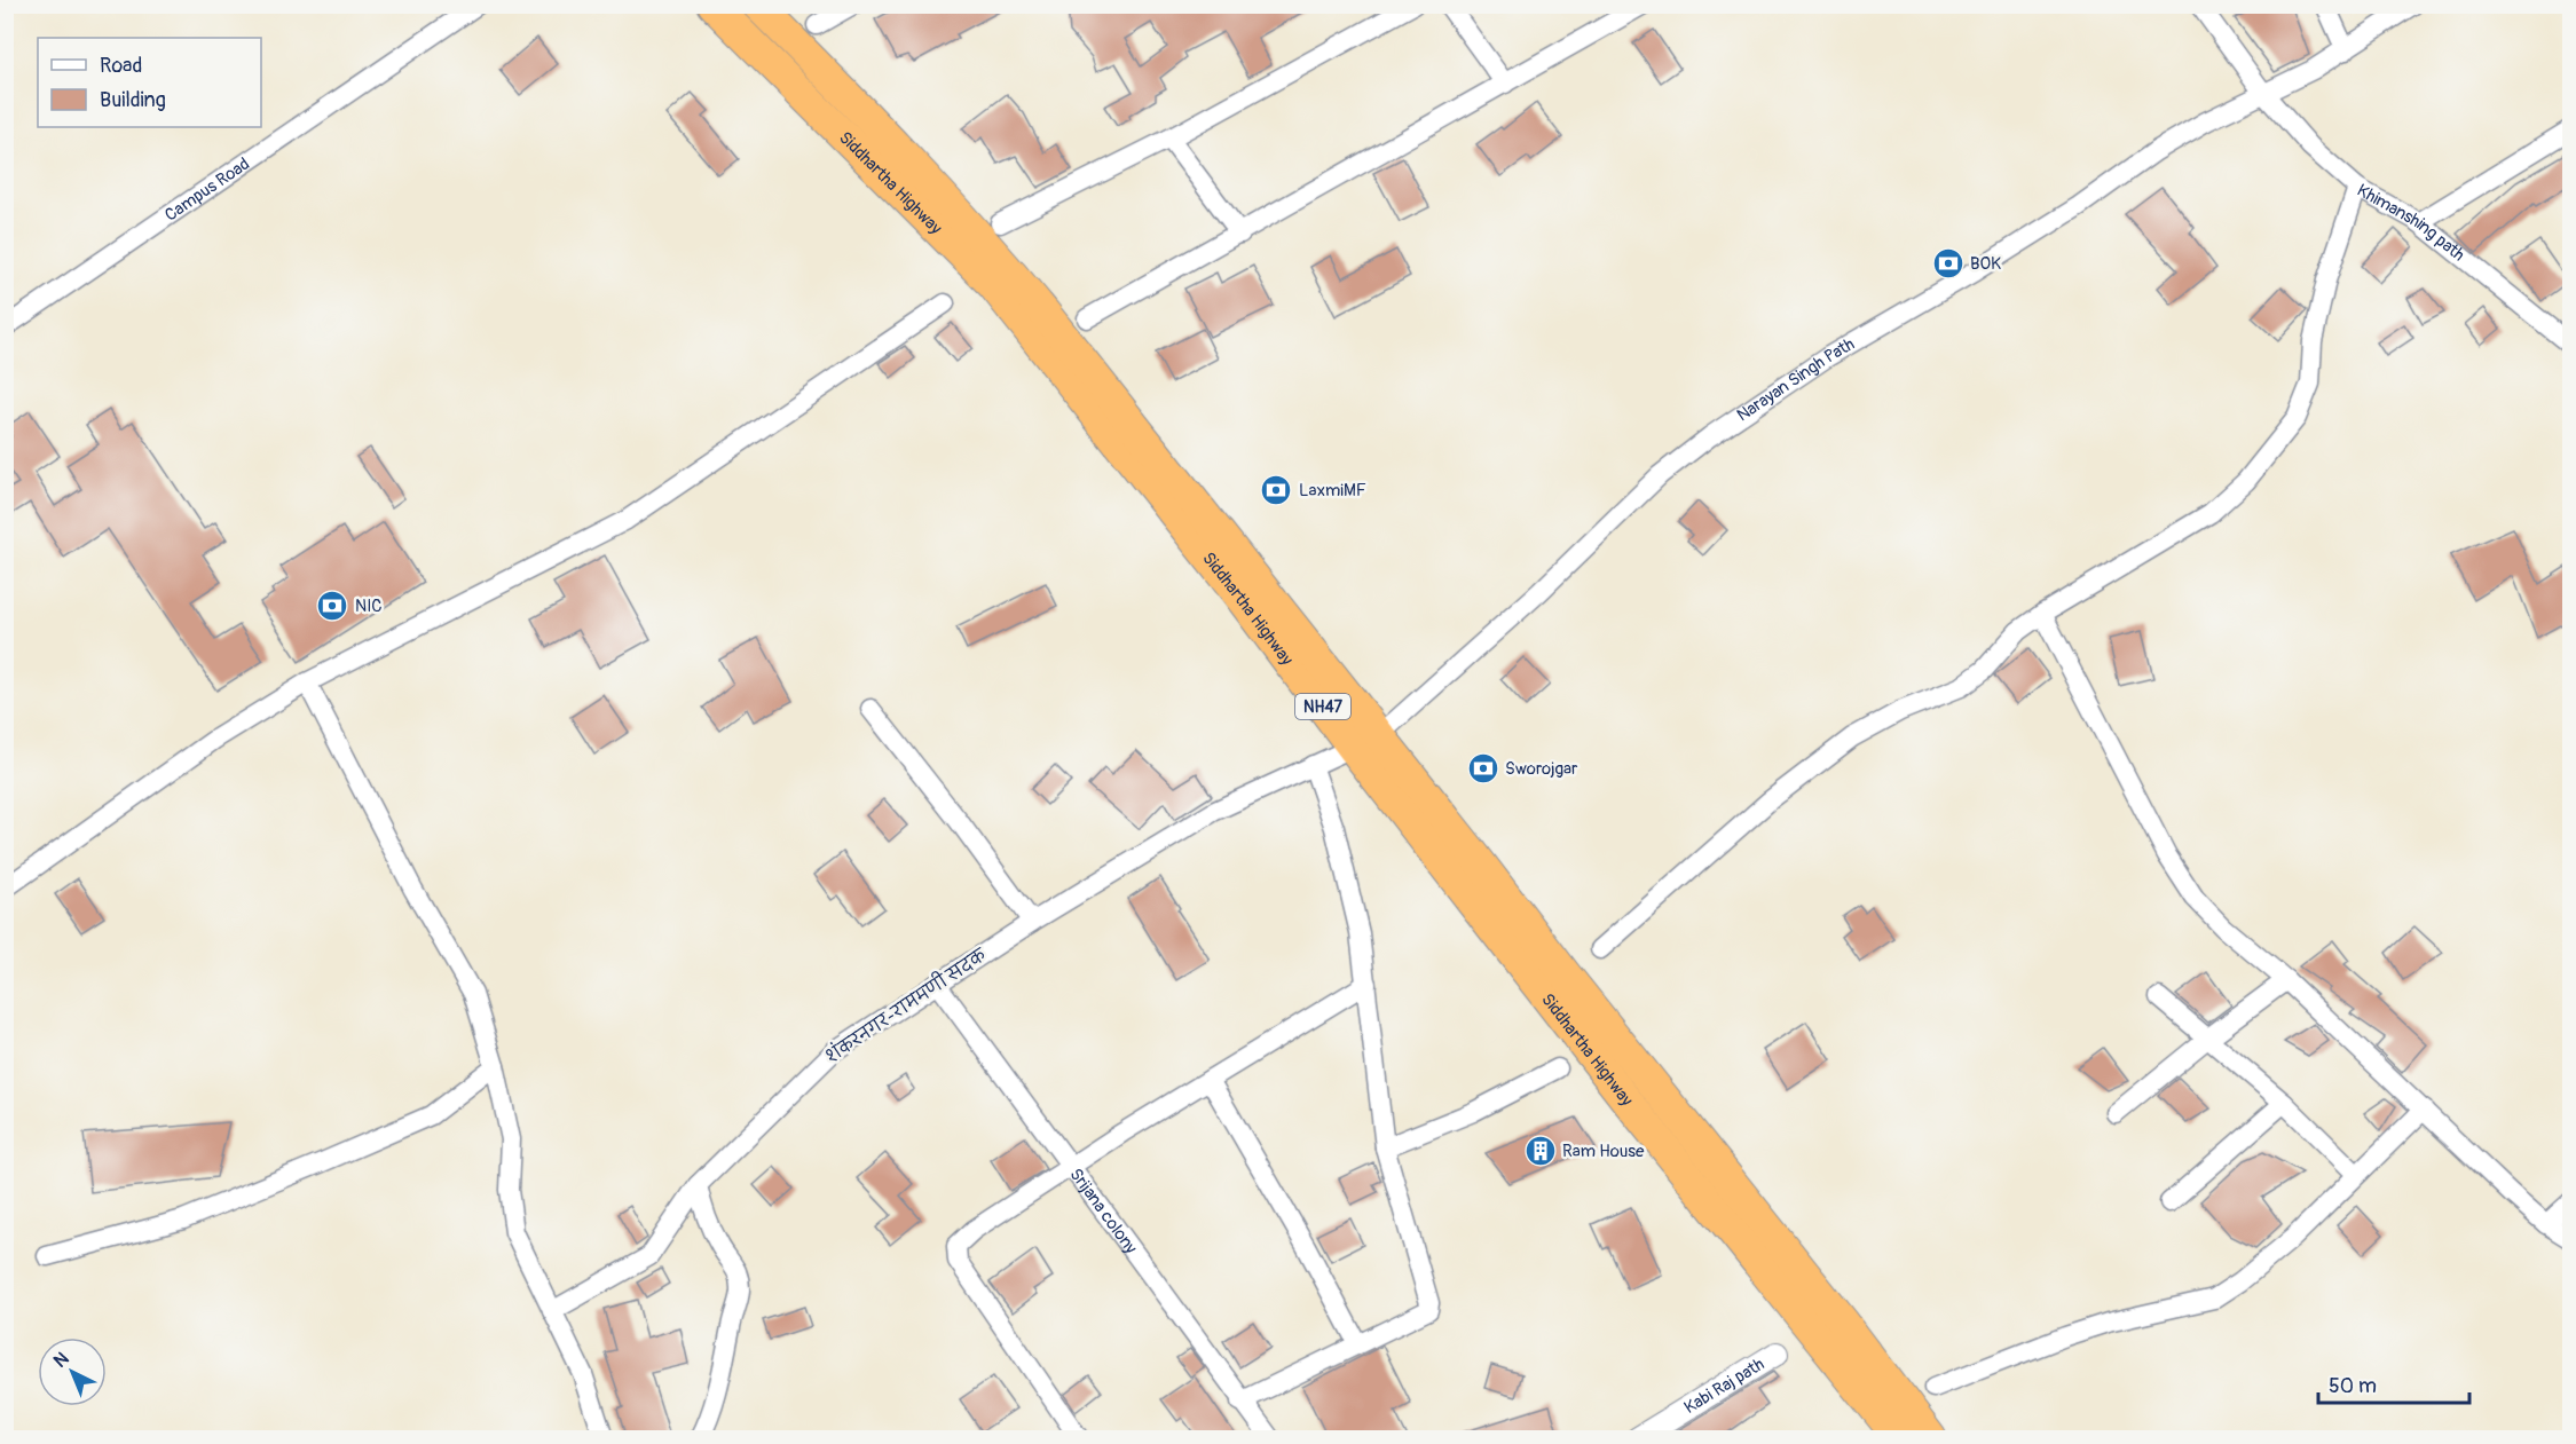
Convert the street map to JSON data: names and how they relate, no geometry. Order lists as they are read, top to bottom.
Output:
{
  "streets": {
    "highway": ["Siddhartha Highway", "NH47"],
    "street": [
      "Campus Road",
      "Khimanshing path",
      "Narayan Singh Path",
      "शंकरनगर-राममणी सदक",
      "Srijana colony",
      "Kabi Raj path"
    ]
  },
  "crossings": [
    ["Siddhartha Highway", "Narayan Singh Path"],
    ["Siddhartha Highway", "शंकरनगर-राममणी सदक"],
    ["Khimanshing path", "Narayan Singh Path"],
    ["Narayan Singh Path", "शंकरनगर-राममणी सदक"],
    ["शंकरनगर-राममणी सदक", "Srijana colony"]
  ],
  "places": {
    "bank": [
      "BOK",
      "LaxmiMF",
      "NIC",
      "Sworojgar"
    ],
    "building": ["Ram House"]
  },
  "legend": ["Road", "Building"],
  "scale_bar": "50 m",
  "north": "top left"
}
